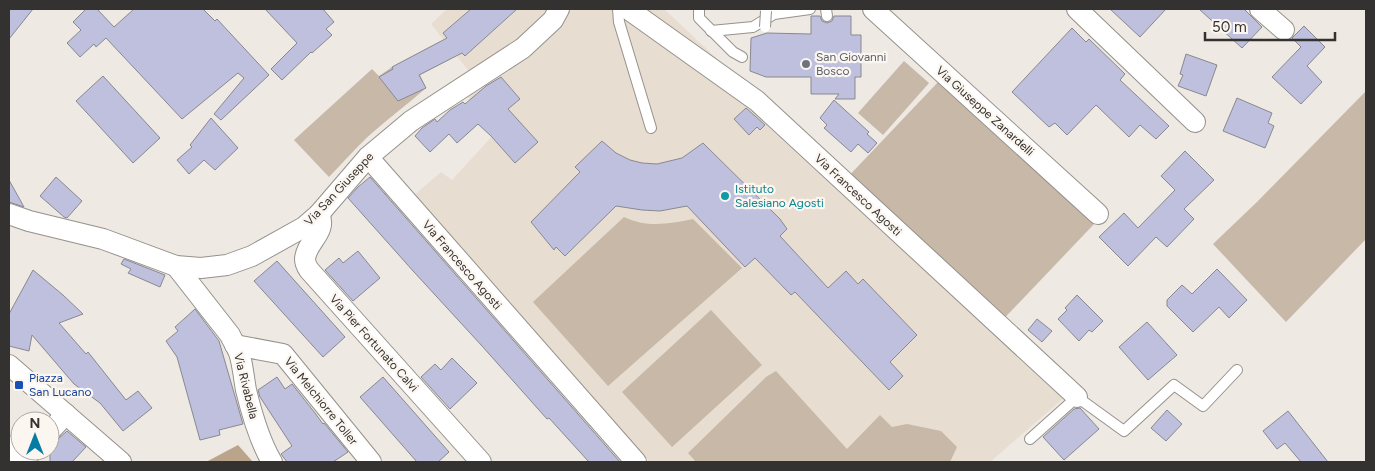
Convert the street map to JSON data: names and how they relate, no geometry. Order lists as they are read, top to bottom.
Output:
{
  "streets": {
    "street": [
      "Via Giuseppe Zanardelli",
      "Via San Giuseppe",
      "Via Francesco Agosti",
      "Via Pier Fortunato Calvi",
      "Via Rivabella",
      "Via Melchiorre Toller"
    ]
  },
  "crossings": [
    ["Via San Giuseppe", "Via Francesco Agosti"],
    ["Via San Giuseppe", "Via Pier Fortunato Calvi"],
    ["Via San Giuseppe", "Via Rivabella"],
    ["Via Rivabella", "Via Melchiorre Toller"]
  ],
  "places": {
    "other": ["San Giovanni Bosco", "Istituto Salesiano Agosti"],
    "transit": ["Piazza San Lucano"]
  },
  "scale_bar": "50 m",
  "north": "top"
}
